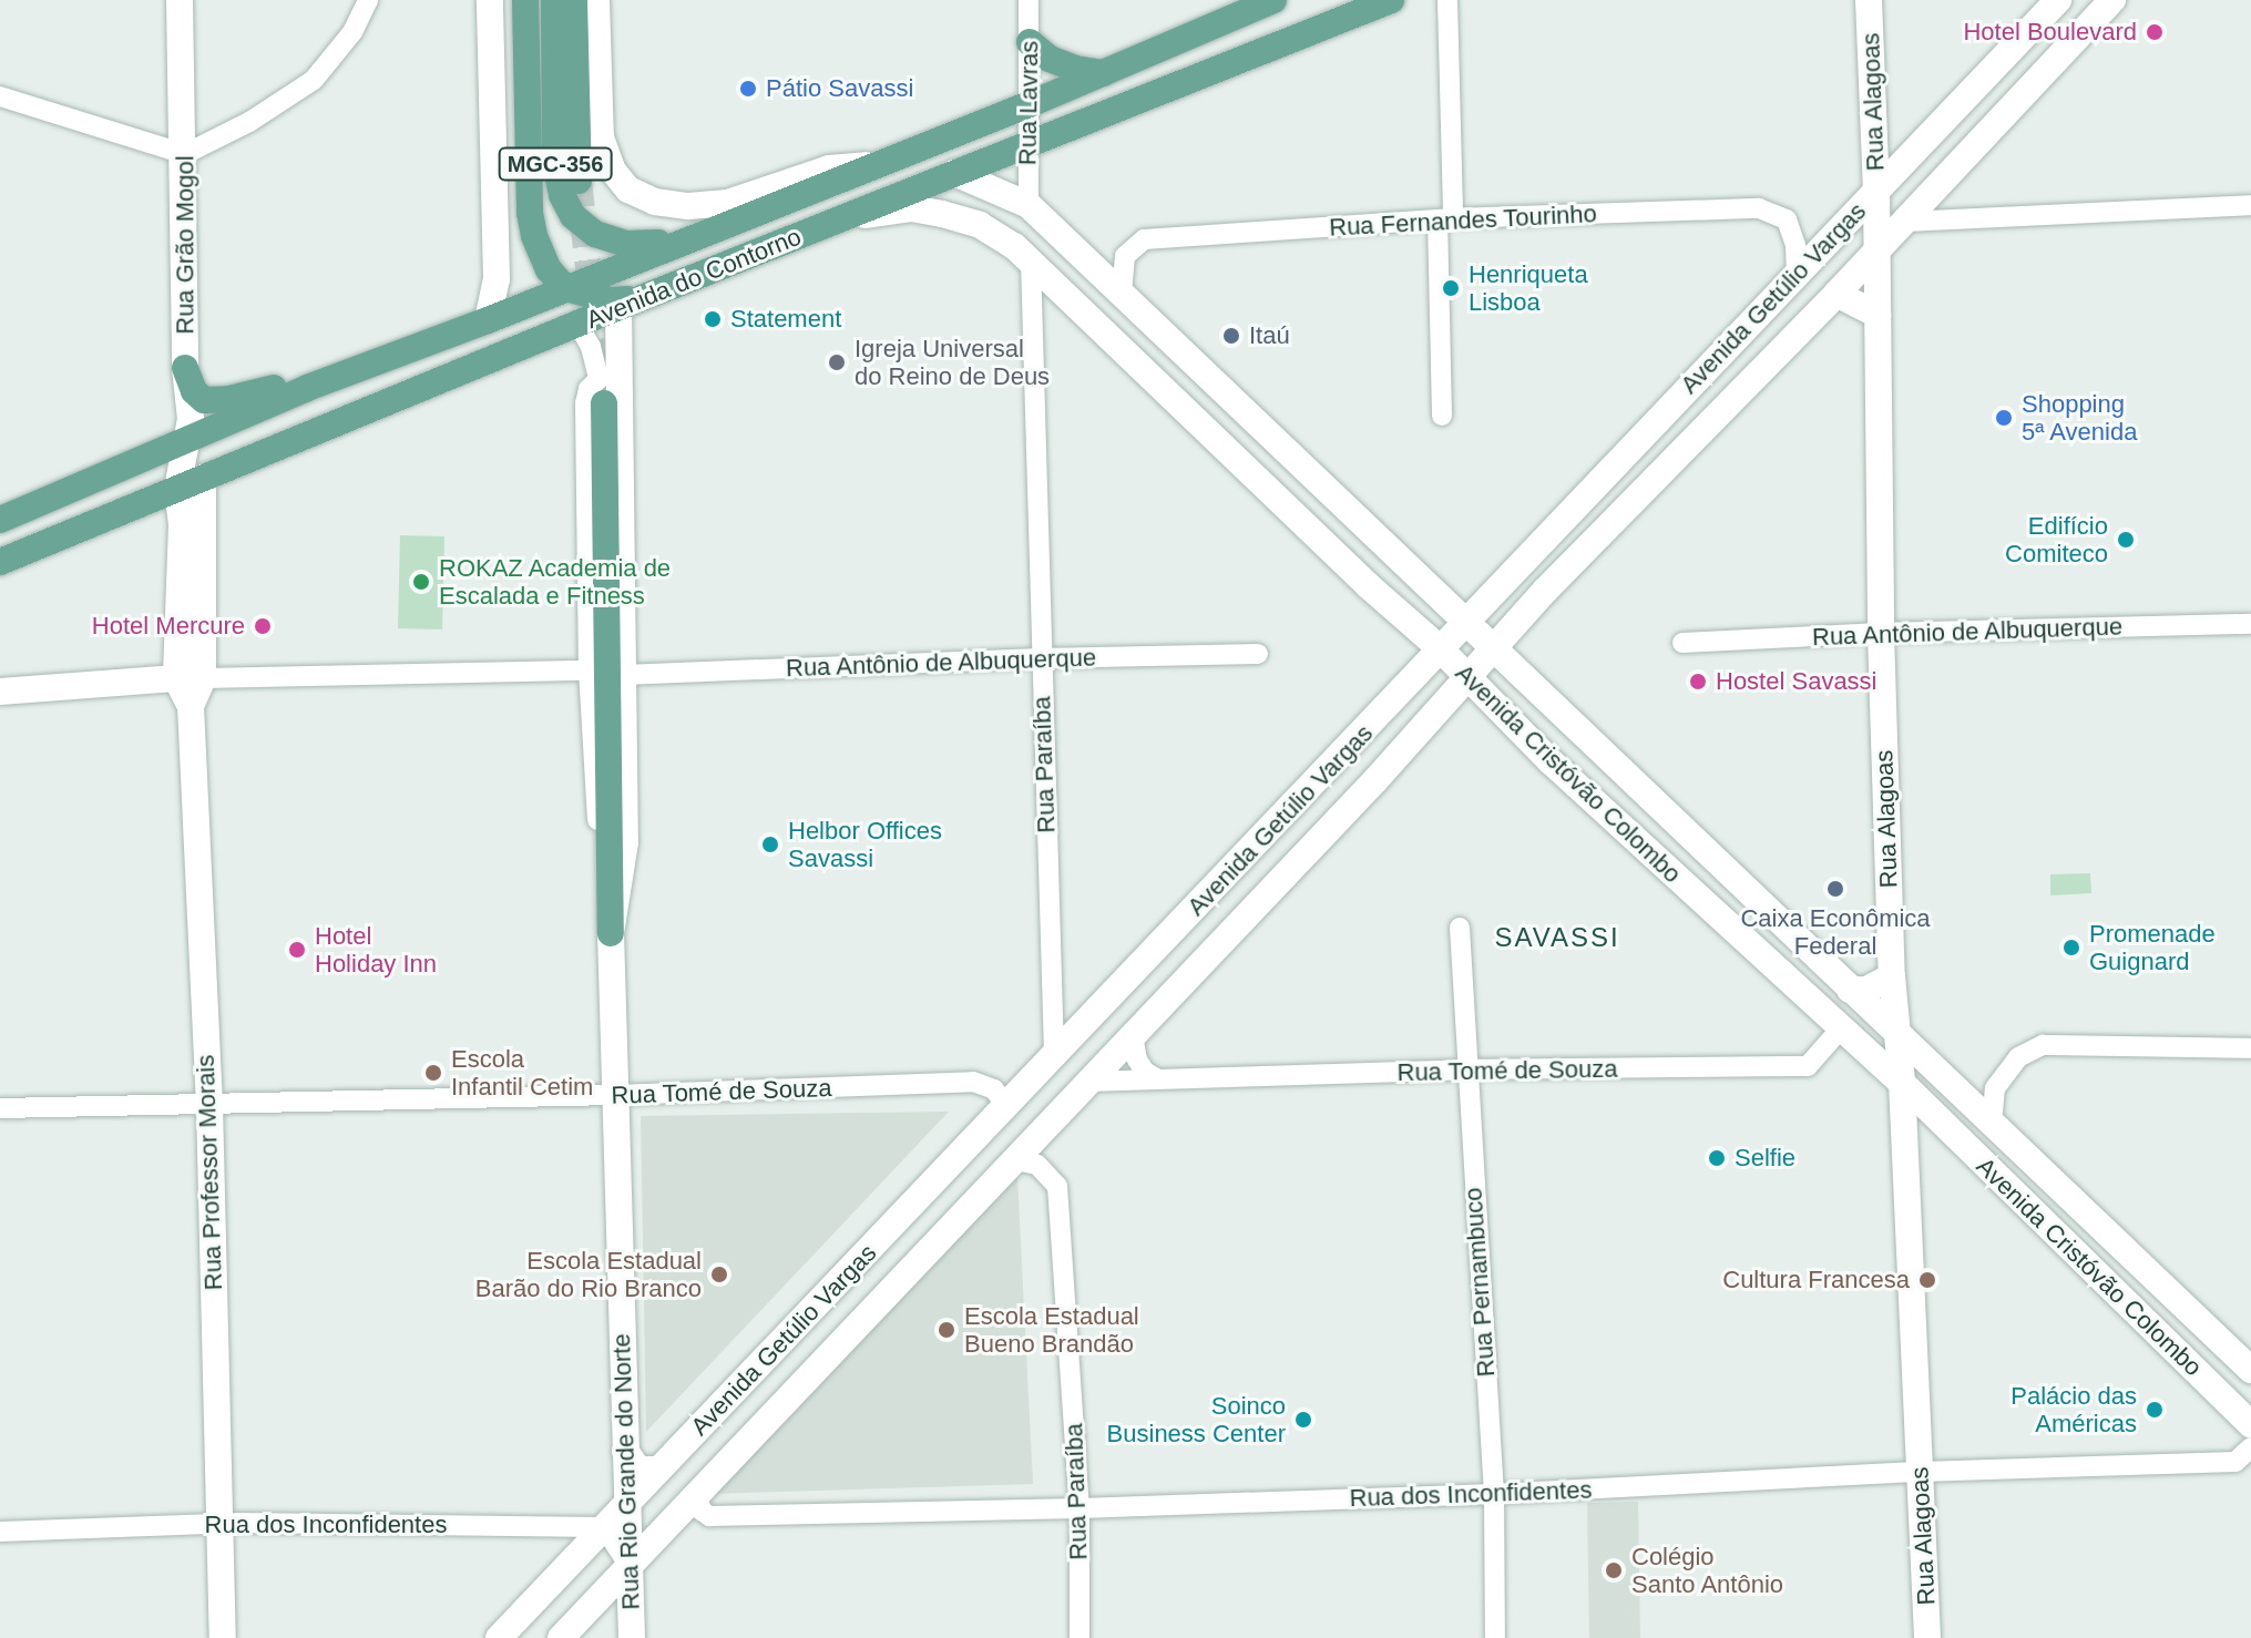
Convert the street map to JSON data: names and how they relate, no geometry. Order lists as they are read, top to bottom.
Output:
{
  "streets": {
    "main road": [
      "Rua Alagoas",
      "MGC-356",
      "Rua Grão Mogol",
      "Avenida do Contorno",
      "Avenida Getúlio Vargas",
      "Avenida Cristóvão Colombo",
      "Rua Professor Morais",
      "Rua Rio Grande do Norte"
    ],
    "street": [
      "Rua Lavras",
      "Rua Fernandes Tourinho",
      "Rua Antônio de Albuquerque",
      "Rua Paraíba",
      "Rua Tomé de Souza",
      "Rua Pernambuco",
      "Rua dos Inconfidentes"
    ]
  },
  "crossings": [
    ["Rua Alagoas", "Avenida Getúlio Vargas"],
    ["Rua Alagoas", "Rua Antônio de Albuquerque"],
    ["Rua Alagoas", "Avenida Cristóvão Colombo"],
    ["Rua Alagoas", "Rua dos Inconfidentes"],
    ["Rua Lavras", "Avenida do Contorno"],
    ["Rua Lavras", "Avenida Cristóvão Colombo"],
    ["MGC-356", "Avenida do Contorno"],
    ["Rua Fernandes Tourinho", "Avenida Getúlio Vargas"],
    ["Rua Fernandes Tourinho", "Avenida Cristóvão Colombo"],
    ["Rua Grão Mogol", "Avenida do Contorno"],
    ["Rua Grão Mogol", "Rua Professor Morais"],
    ["Avenida do Contorno", "Avenida Cristóvão Colombo"],
    ["Avenida do Contorno", "Rua Professor Morais"],
    ["Avenida do Contorno", "Rua Rio Grande do Norte"],
    ["Avenida Getúlio Vargas", "Rua Paraíba"],
    ["Avenida Getúlio Vargas", "Avenida Cristóvão Colombo"],
    ["Avenida Getúlio Vargas", "Rua Tomé de Souza"],
    ["Avenida Getúlio Vargas", "Rua Rio Grande do Norte"],
    ["Avenida Getúlio Vargas", "Rua dos Inconfidentes"],
    ["Rua Antônio de Albuquerque", "Rua Paraíba"],
    ["Rua Antônio de Albuquerque", "Rua Rio Grande do Norte"],
    ["Rua Paraíba", "Avenida Cristóvão Colombo"],
    ["Rua Paraíba", "Rua dos Inconfidentes"],
    ["Avenida Cristóvão Colombo", "Rua Tomé de Souza"],
    ["Rua Tomé de Souza", "Rua Professor Morais"],
    ["Rua Tomé de Souza", "Rua Pernambuco"],
    ["Rua Tomé de Souza", "Rua Rio Grande do Norte"],
    ["Rua Professor Morais", "Rua dos Inconfidentes"],
    ["Rua Pernambuco", "Rua dos Inconfidentes"]
  ],
  "districts": ["SAVASSI"],
  "places": [
    "Hotel Boulevard",
    "Pátio Savassi",
    "Henriqueta Lisboa",
    "Statement",
    "Itaú",
    "Igreja Universal do Reino de Deus",
    "Shopping 5ª Avenida",
    "Edifício Comiteco",
    "ROKAZ Academia de Escalada e Fitness",
    "Hotel Mercure",
    "Hostel Savassi",
    "Helbor Offices Savassi",
    "Caixa Econômica Federal",
    "Promenade Guignard",
    "Hotel Holiday Inn",
    "Escola Infantil Cetim",
    "Selfie",
    "Escola Estadual Barão do Rio Branco",
    "Cultura Francesa",
    "Escola Estadual Bueno Brandão",
    "Palácio das Américas",
    "Soinco Business Center",
    "Colégio Santo Antônio"
  ]
}
